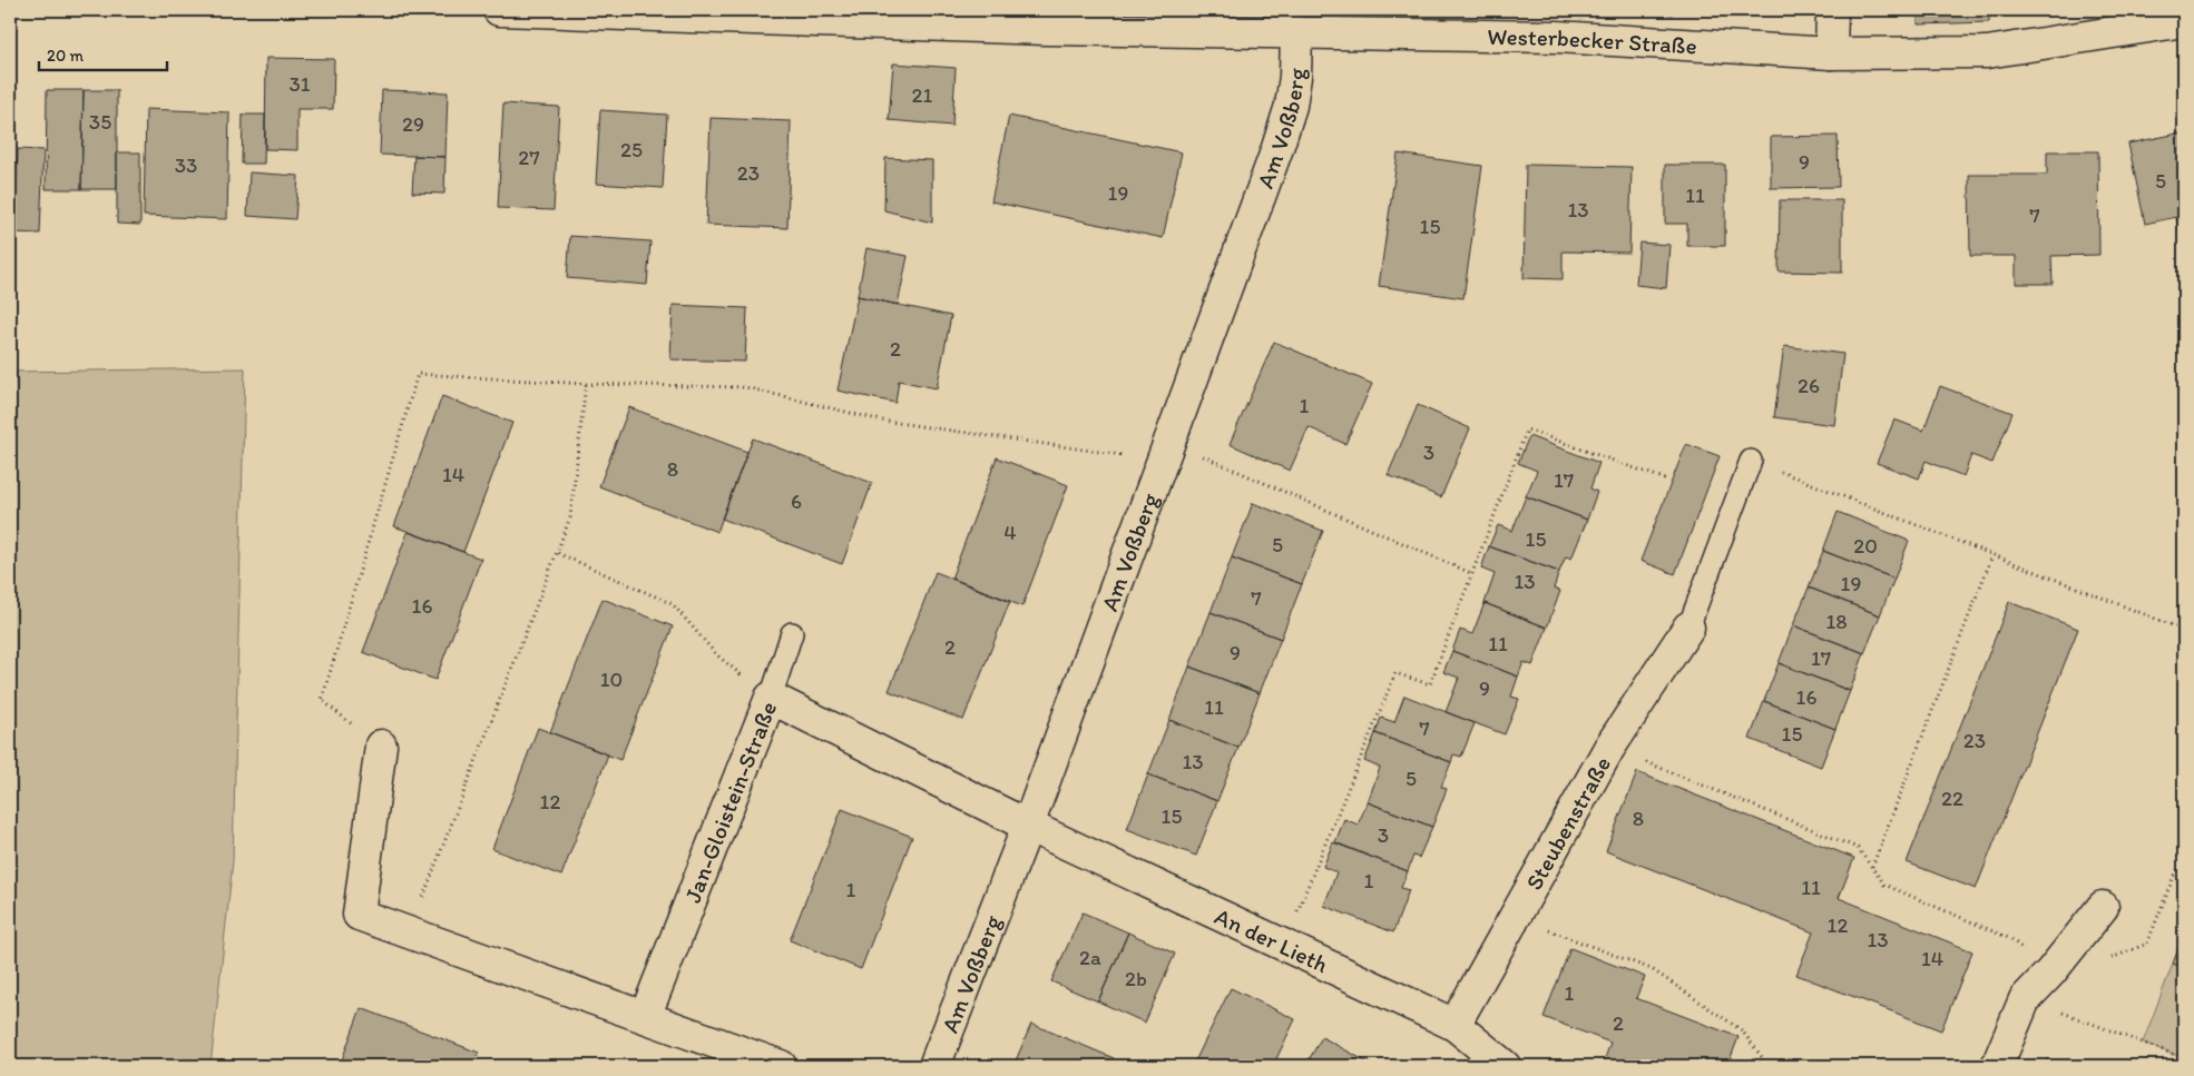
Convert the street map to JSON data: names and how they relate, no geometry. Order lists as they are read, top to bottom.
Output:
{
  "streets": {
    "street": [
      "Westerbecker Straße",
      "Am Voßberg",
      "Jan-Gloistein-Straße",
      "Steubenstraße",
      "An der Lieth"
    ]
  },
  "crossings": [
    ["Westerbecker Straße", "Am Voßberg"],
    ["Am Voßberg", "Jan-Gloistein-Straße"],
    ["Am Voßberg", "An der Lieth"],
    ["Jan-Gloistein-Straße", "An der Lieth"],
    ["Steubenstraße", "An der Lieth"]
  ],
  "house_numbers": [
    "31",
    "21",
    "35",
    "29",
    "25",
    "27",
    "9",
    "33",
    "23",
    "5",
    "19",
    "11",
    "13",
    "7",
    "15",
    "2",
    "26",
    "1",
    "3",
    "8",
    "14",
    "17",
    "6",
    "4",
    "15",
    "5",
    "20",
    "13",
    "19",
    "7",
    "16",
    "18",
    "11",
    "2",
    "9",
    "17",
    "10",
    "9",
    "16",
    "11",
    "7",
    "15",
    "23",
    "13",
    "5",
    "22",
    "12",
    "15",
    "8",
    "3",
    "1",
    "11",
    "1",
    "12",
    "13",
    "2a",
    "14",
    "2b",
    "1",
    "2"
  ],
  "scale_bar": "20 m"
}
